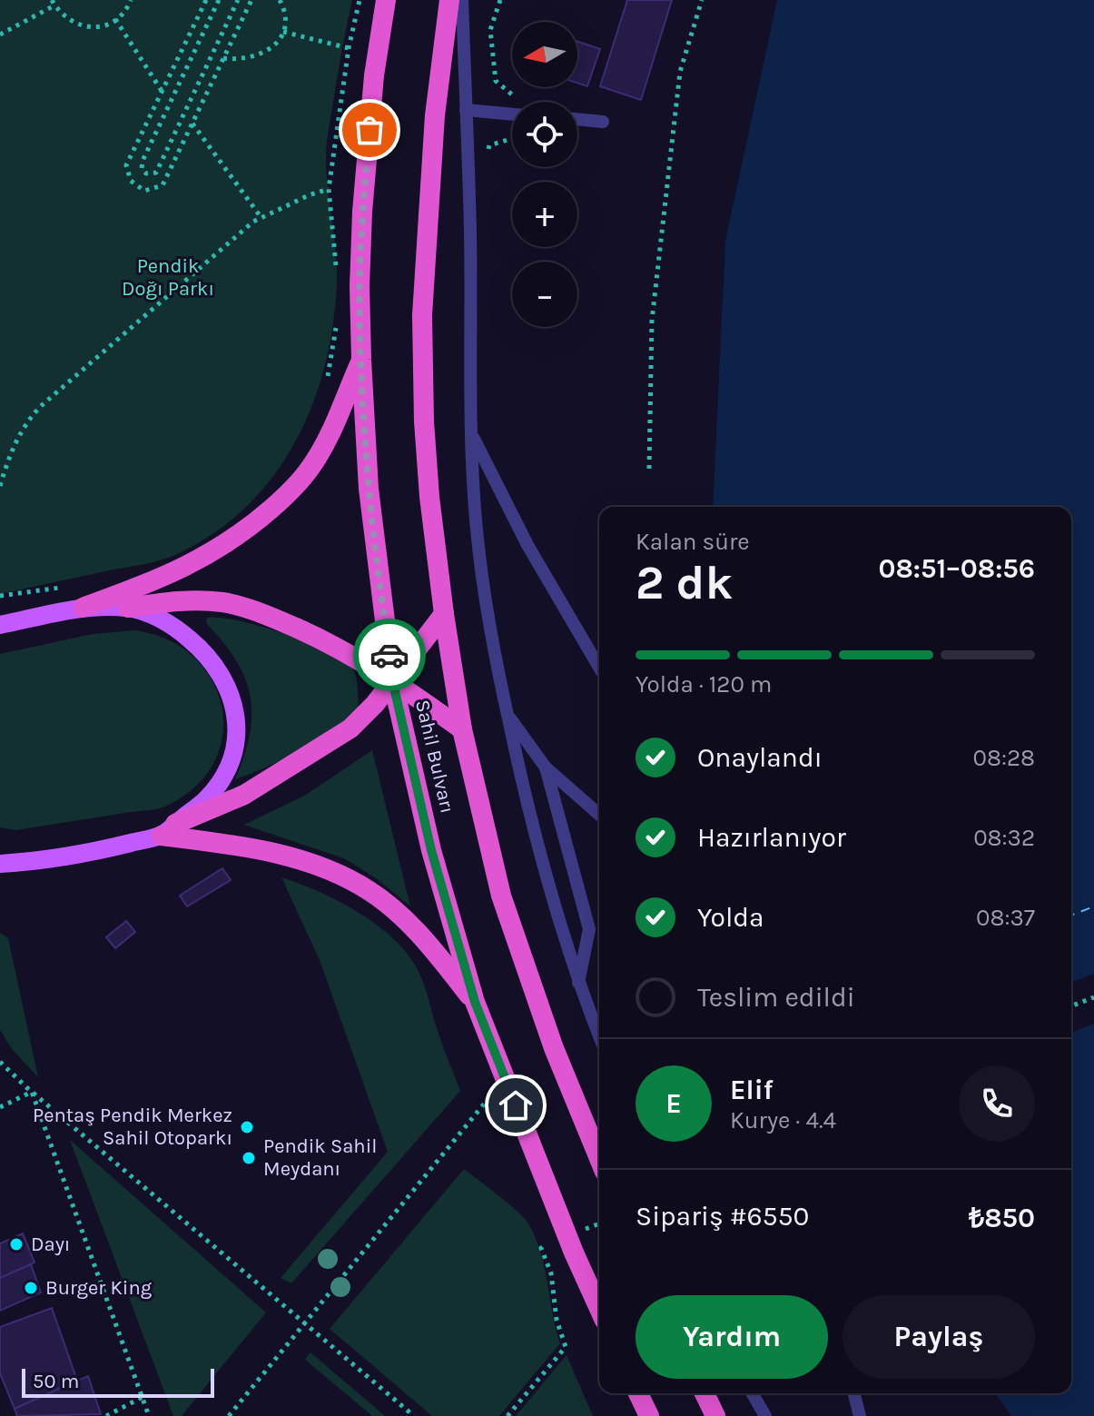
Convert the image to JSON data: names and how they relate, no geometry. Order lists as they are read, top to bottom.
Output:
{
  "streets": {
    "highway": ["Sahil Bulvarı"]
  },
  "parks": ["Pendik Doğı Parkı"],
  "places": [
    "Pentaş Pendik Merkez Sahil Otoparkı",
    "Pendik Sahil Meydanı",
    "Dayı",
    "Burger King"
  ],
  "scale_bar": "50 m",
  "north": "left",
  "page": {
    "map_buttons": ["+", "−"],
    "heading": ["2 dk", "Kalan süre", "08:51–08:56"],
    "panel": [
      "Elif",
      "Kurye · 4.4",
      "Sipariş #6550",
      "₺850"
    ],
    "bar": "Yolda · 120 m",
    "list": [
      ["Onaylandı", "08:28"],
      ["Hazırlanıyor", "08:32"],
      ["Yolda", "08:37"],
      "Teslim edildi"
    ],
    "round": "E",
    "buttons": ["Yardım", "Paylaş"],
    "scale": "50 m"
  }
}
